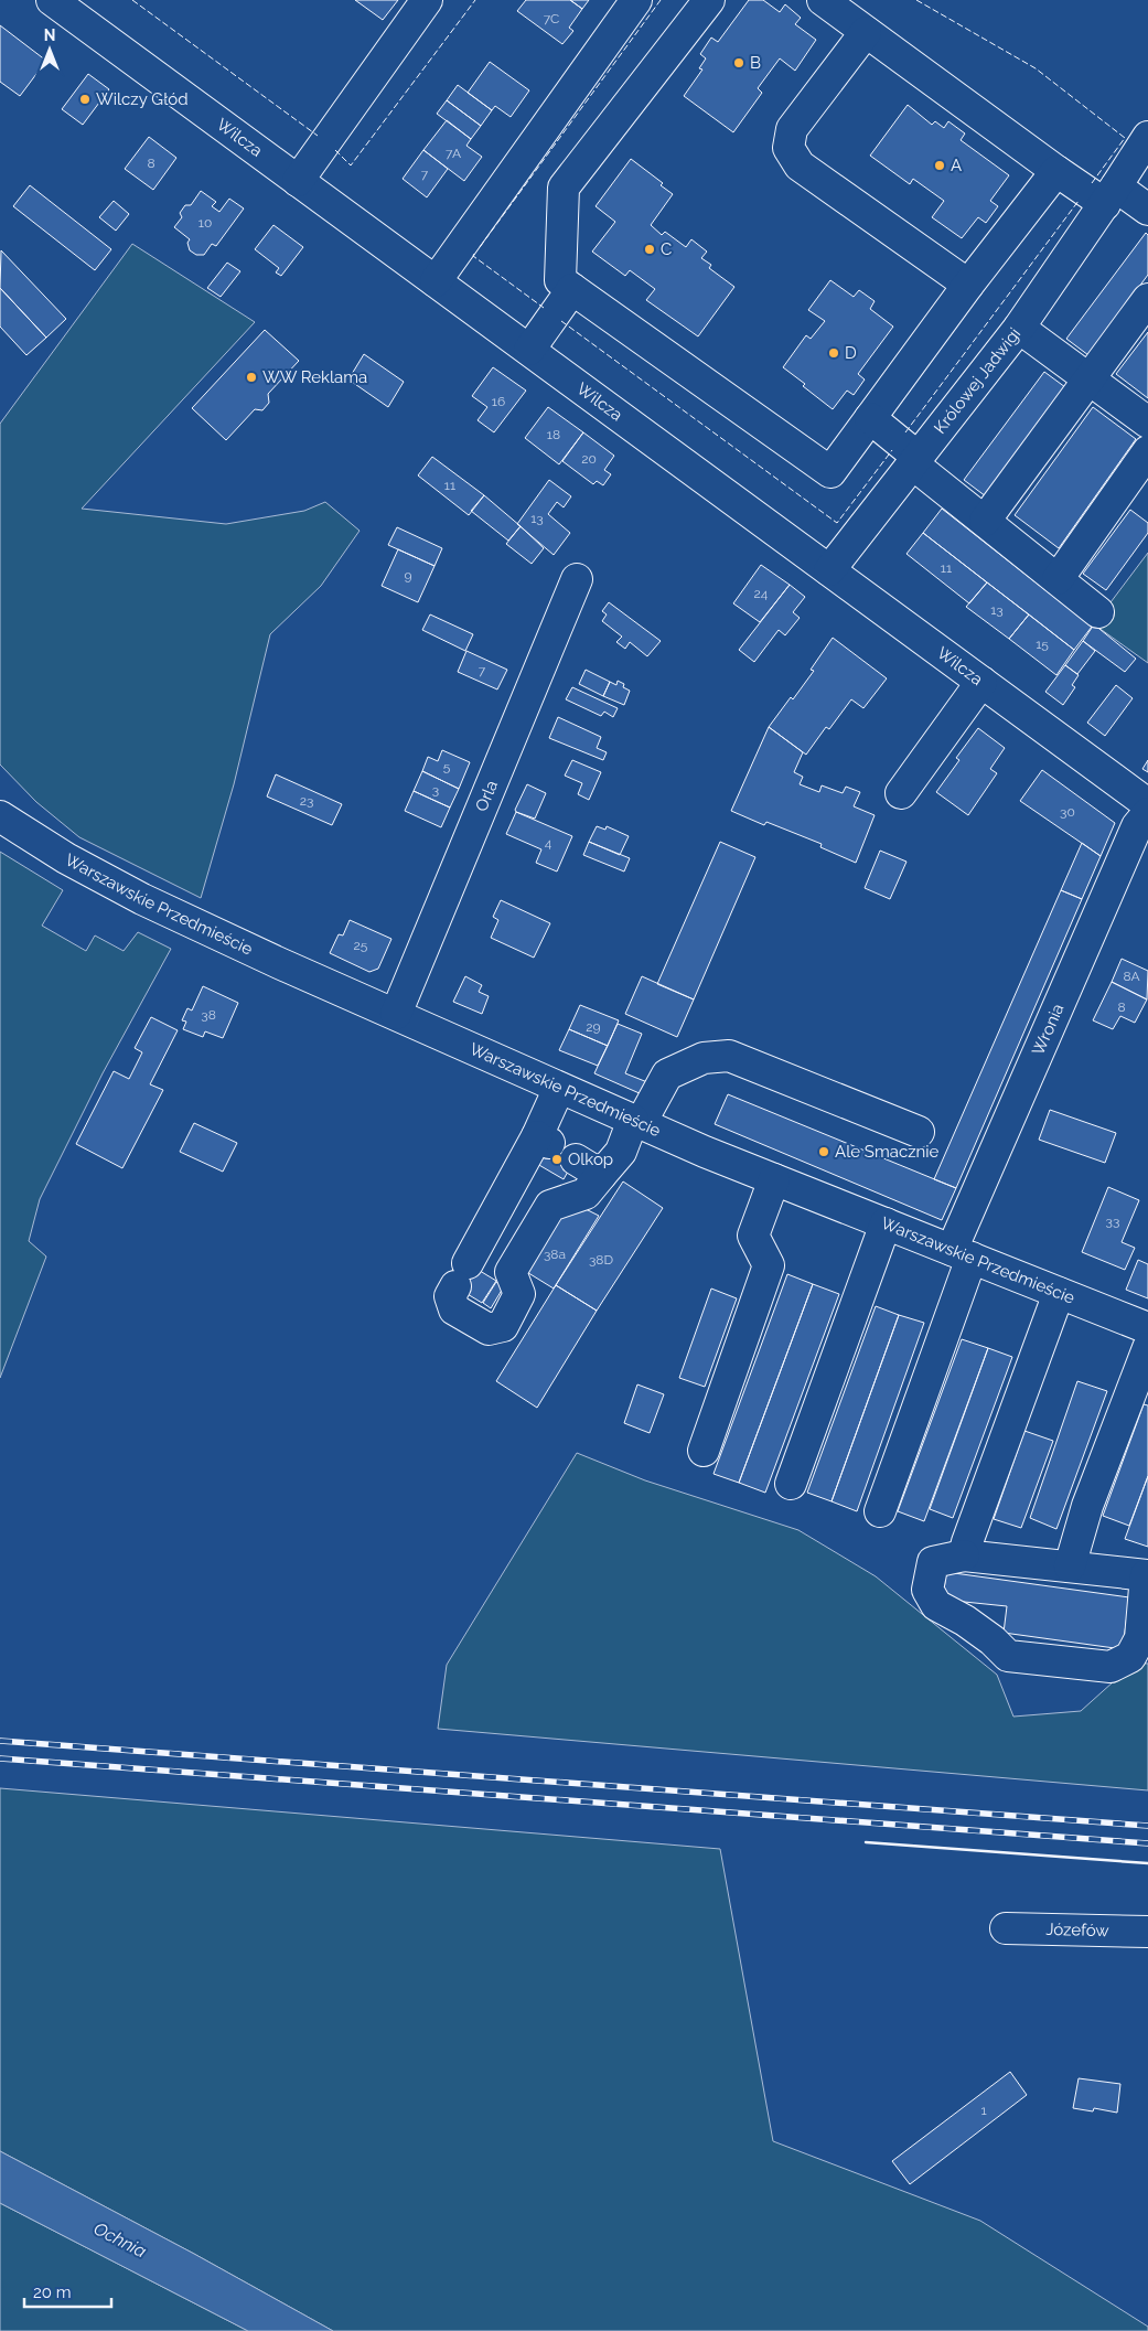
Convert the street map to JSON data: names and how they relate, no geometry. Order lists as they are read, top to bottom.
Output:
{
  "streets": {
    "street": [
      "Wilcza",
      "Królowej Jadwigi",
      "Orla",
      "Warszawskie Przedmieście",
      "Wronia",
      "Józefów"
    ]
  },
  "crossings": [
    ["Wilcza", "Królowej Jadwigi"],
    ["Orla", "Warszawskie Przedmieście"],
    ["Warszawskie Przedmieście", "Wronia"]
  ],
  "water": ["Ochnia"],
  "places": [
    "B",
    "Wilczy Głód",
    "A",
    "C",
    "D",
    "WW Reklama",
    "Ale Smacznie",
    "Olkop"
  ],
  "house_numbers": [
    "7C",
    "7A",
    "8",
    "7",
    "10",
    "16",
    "18",
    "20",
    "11",
    "13",
    "11",
    "9",
    "24",
    "13",
    "15",
    "7",
    "5",
    "3",
    "23",
    "30",
    "4",
    "25",
    "8A",
    "8",
    "38",
    "29",
    "33",
    "38a",
    "38D",
    "1"
  ],
  "scale_bar": "20 m",
  "north": "top"
}
